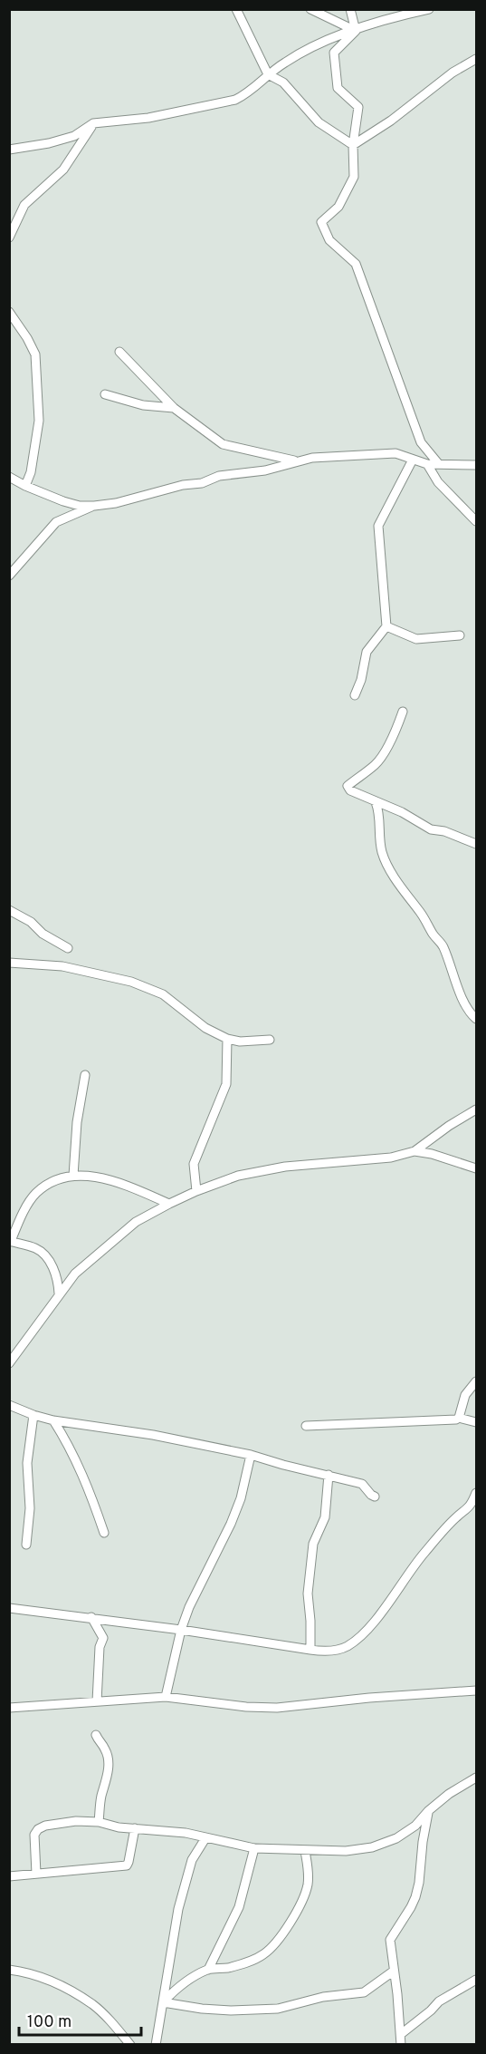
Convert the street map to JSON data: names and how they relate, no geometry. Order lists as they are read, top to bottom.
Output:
{
  "scale_bar": "100 m"
}
